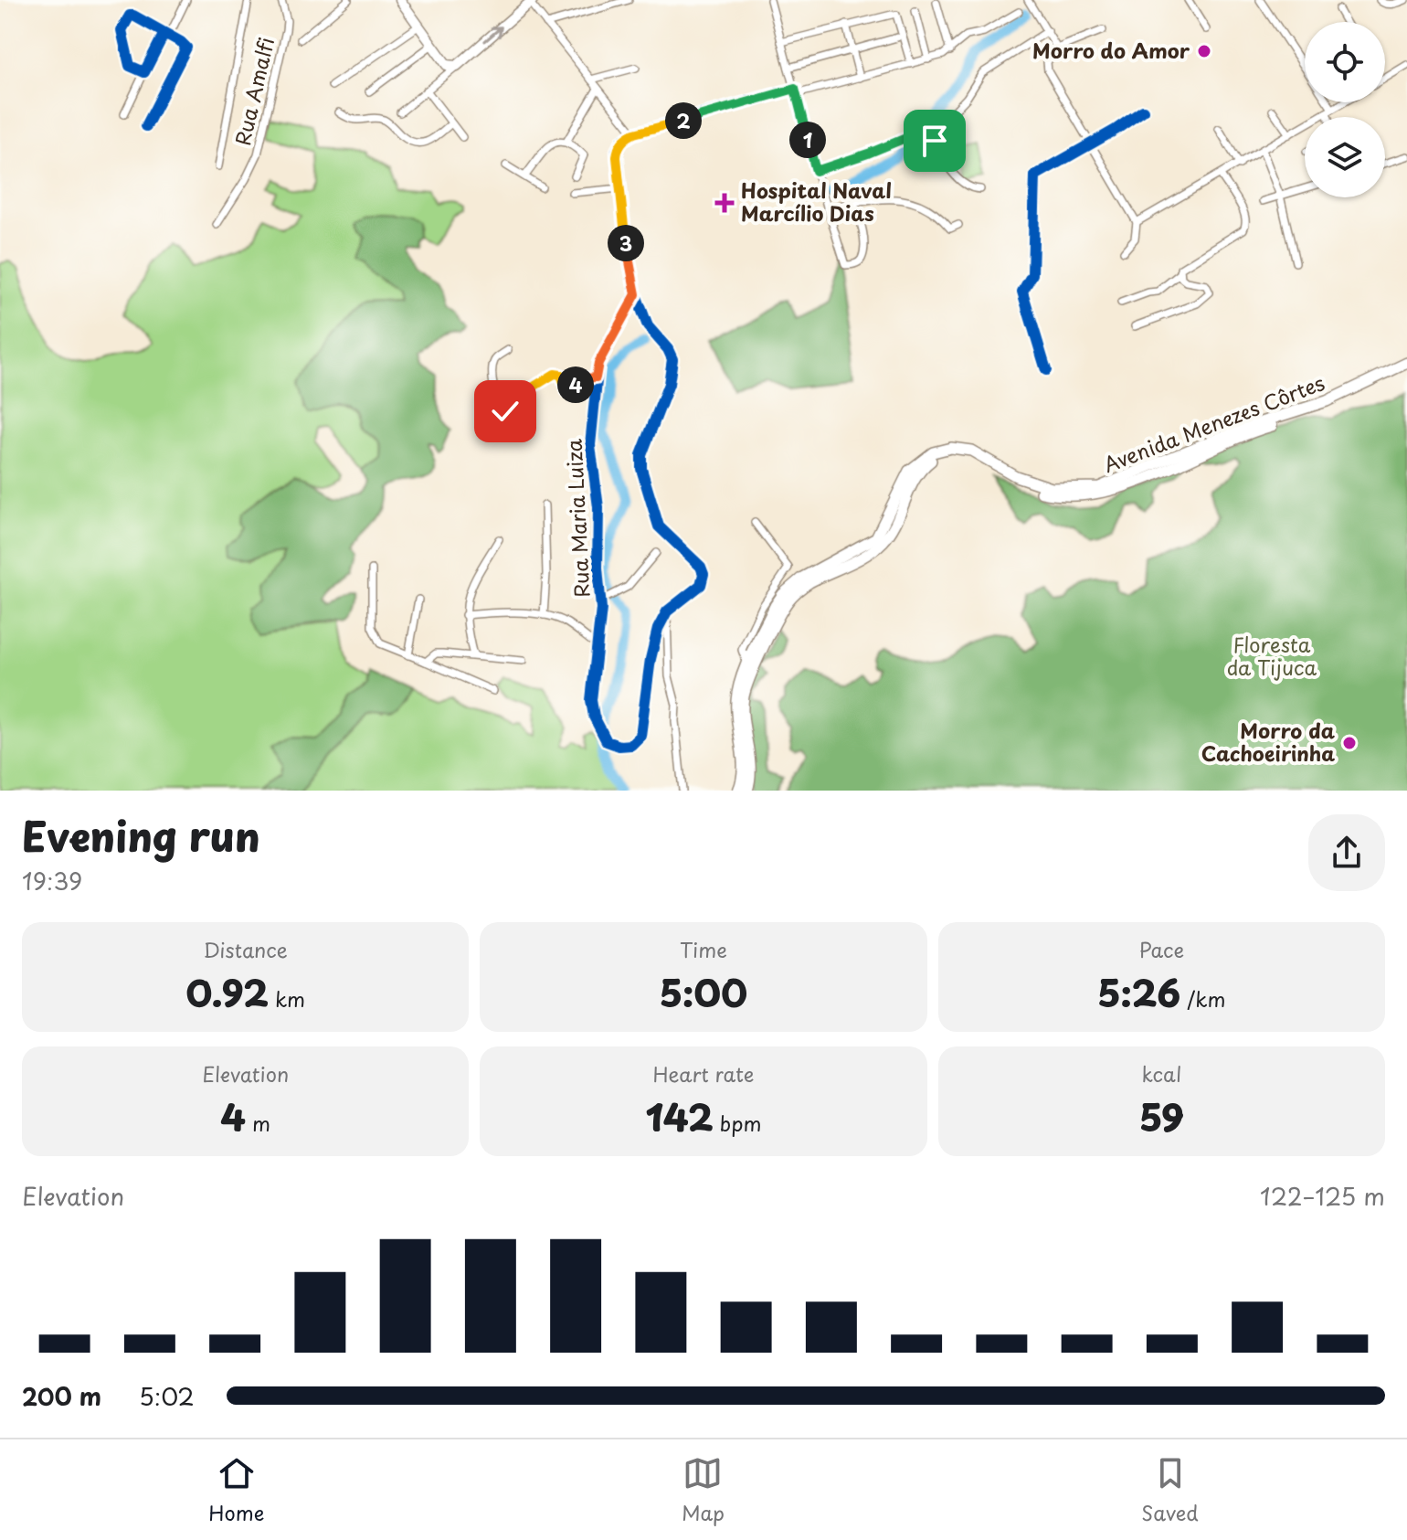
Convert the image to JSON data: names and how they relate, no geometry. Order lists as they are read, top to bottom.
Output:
{
  "streets": {
    "main road": ["Avenida Menezes Côrtes"],
    "street": ["Rua Amalfi", "Rua Maria Luiza"]
  },
  "parks": ["Floresta da Tijuca"],
  "places": {
    "other": ["Morro do Amor", "Morro da Cachoeirinha"],
    "health": ["Hospital Naval Marcílio Dias"]
  },
  "page": {
    "pins": [
      "2",
      "1",
      "3",
      "4"
    ],
    "heading": ["Evening run", "19:39"],
    "stats": [
      ["Distance", "0.92 km"],
      ["Time", "5:00"],
      ["Pace", "5:26 /km"],
      ["Elevation", "4 m"],
      ["Heart rate", "142 bpm"],
      ["kcal", "59"]
    ],
    "chart": ["Elevation", "122–125 m"],
    "list": [
      {
        "name": "200 m",
        "note": "5:02"
      }
    ],
    "tabs": ["Home", "Map", "Saved"]
  }
}
